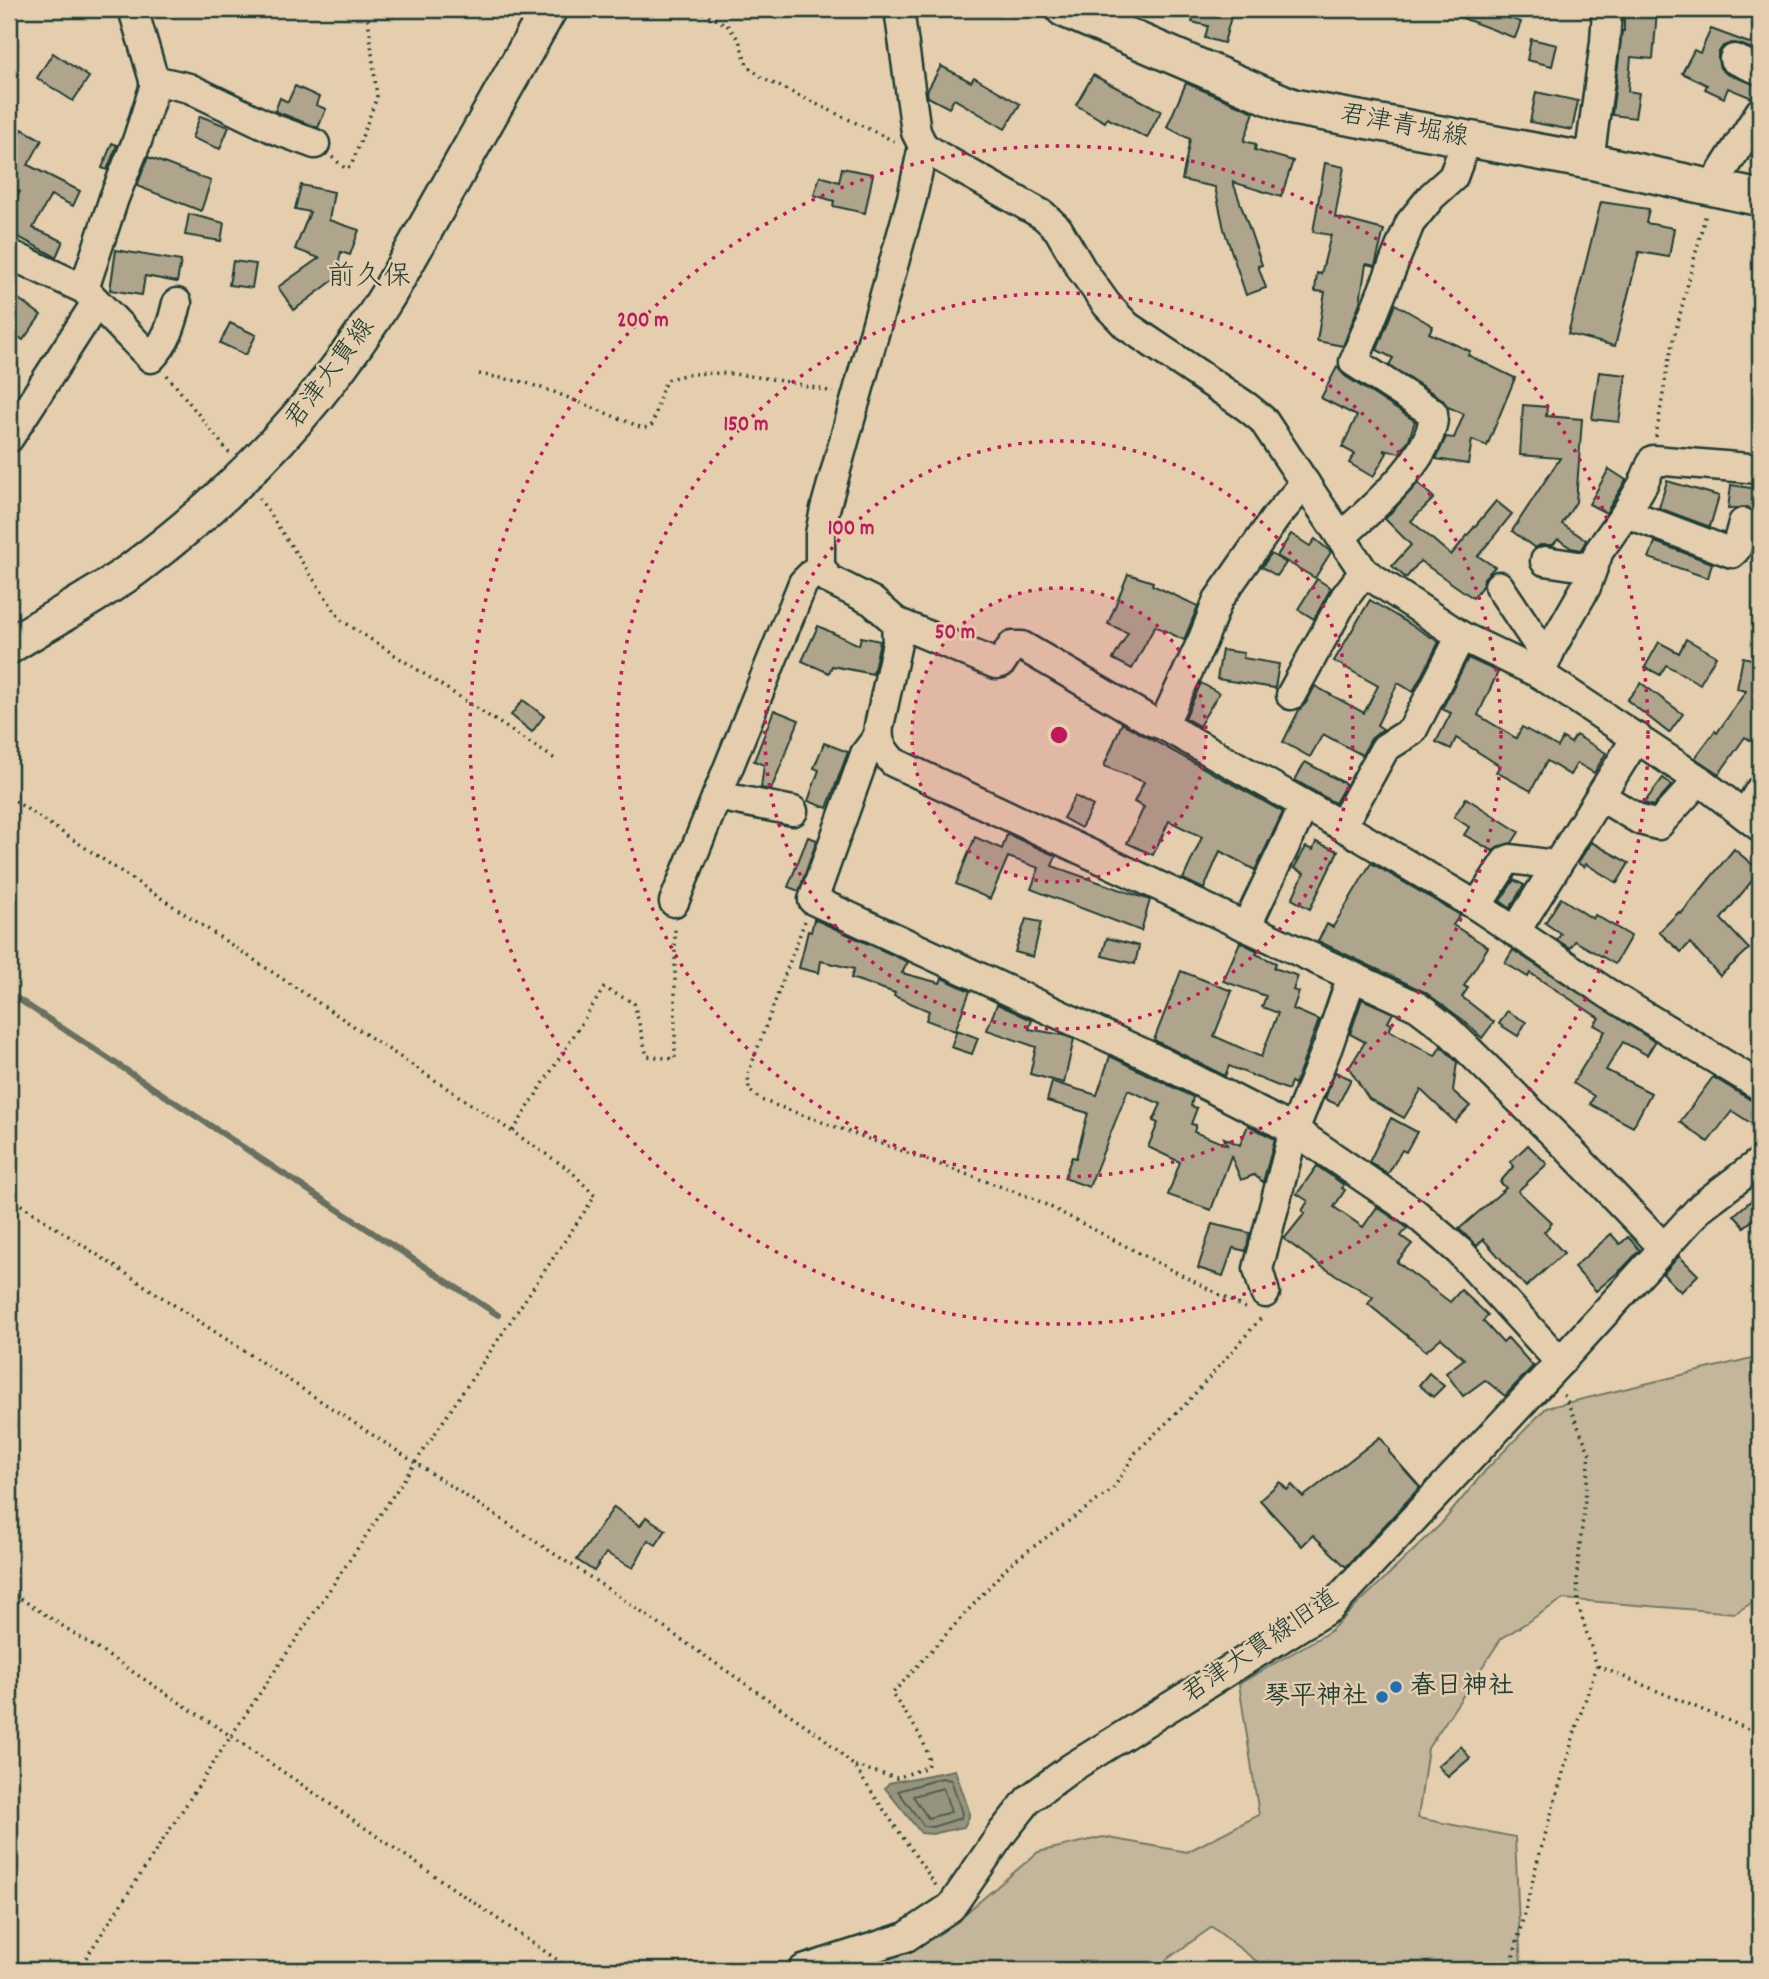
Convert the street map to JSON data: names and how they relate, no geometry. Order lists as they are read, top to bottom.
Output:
{
  "streets": {
    "main road": ["君津青堀線", "君津大貫線"],
    "street": ["君津大貫線旧道"]
  },
  "districts": ["前久保"],
  "places": ["春日神社", "琴平神社"],
  "rings": [
    "200 m",
    "150 m",
    "100 m",
    "50 m"
  ]
}
